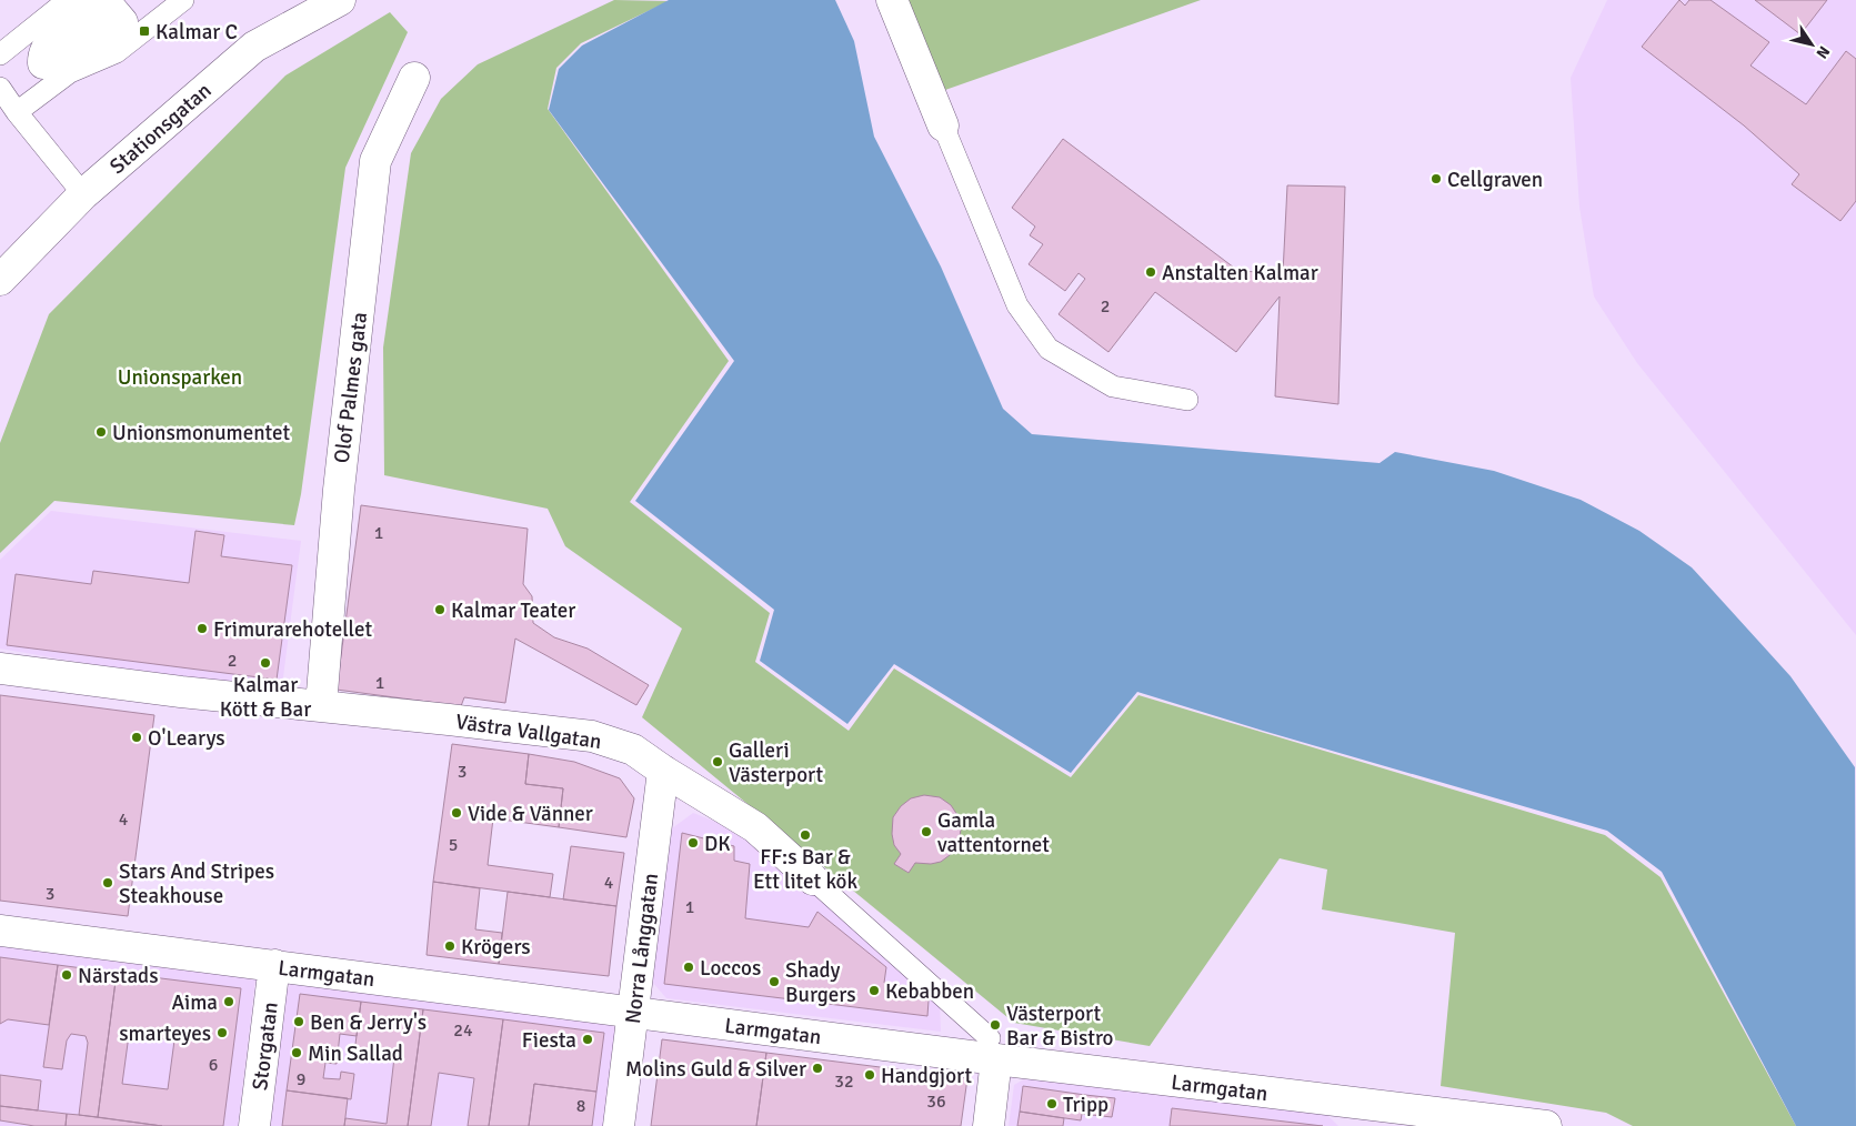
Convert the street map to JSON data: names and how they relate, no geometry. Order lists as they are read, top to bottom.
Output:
{
  "streets": {
    "street": [
      "Stationsgatan",
      "Olof Palmes gata",
      "Västra Vallgatan",
      "Norra Långgatan",
      "Larmgatan",
      "Storgatan"
    ]
  },
  "crossings": [
    ["Olof Palmes gata", "Västra Vallgatan"],
    ["Västra Vallgatan", "Norra Långgatan"],
    ["Västra Vallgatan", "Larmgatan"],
    ["Norra Långgatan", "Larmgatan"],
    ["Larmgatan", "Storgatan"]
  ],
  "parks": ["Unionsparken"],
  "places": {
    "transit": ["Kalmar C"],
    "other": [
      "Cellgraven",
      "Anstalten Kalmar",
      "Unionsmonumentet",
      "Kalmar Teater",
      "Frimurarehotellet",
      "Kalmar Kött & Bar",
      "O'Learys",
      "Galleri Västerport",
      "Vide & Vänner",
      "Gamla vattentornet",
      "FF:s Bar & Ett litet kök",
      "DK",
      "Stars And Stripes Steakhouse",
      "Krögers",
      "Loccos",
      "Närstads",
      "Shady Burgers",
      "Kebabben",
      "Aima",
      "Ben & Jerry's",
      "Västerport Bar & Bistro",
      "smarteyes",
      "Fiesta",
      "Min Sallad",
      "Molins Guld & Silver",
      "Handgjort",
      "Tripp"
    ]
  },
  "house_numbers": [
    "2",
    "1",
    "2",
    "1",
    "3",
    "4",
    "5",
    "4",
    "3",
    "1",
    "24",
    "6",
    "9",
    "32",
    "36",
    "8"
  ],
  "north": "bottom right"
}
